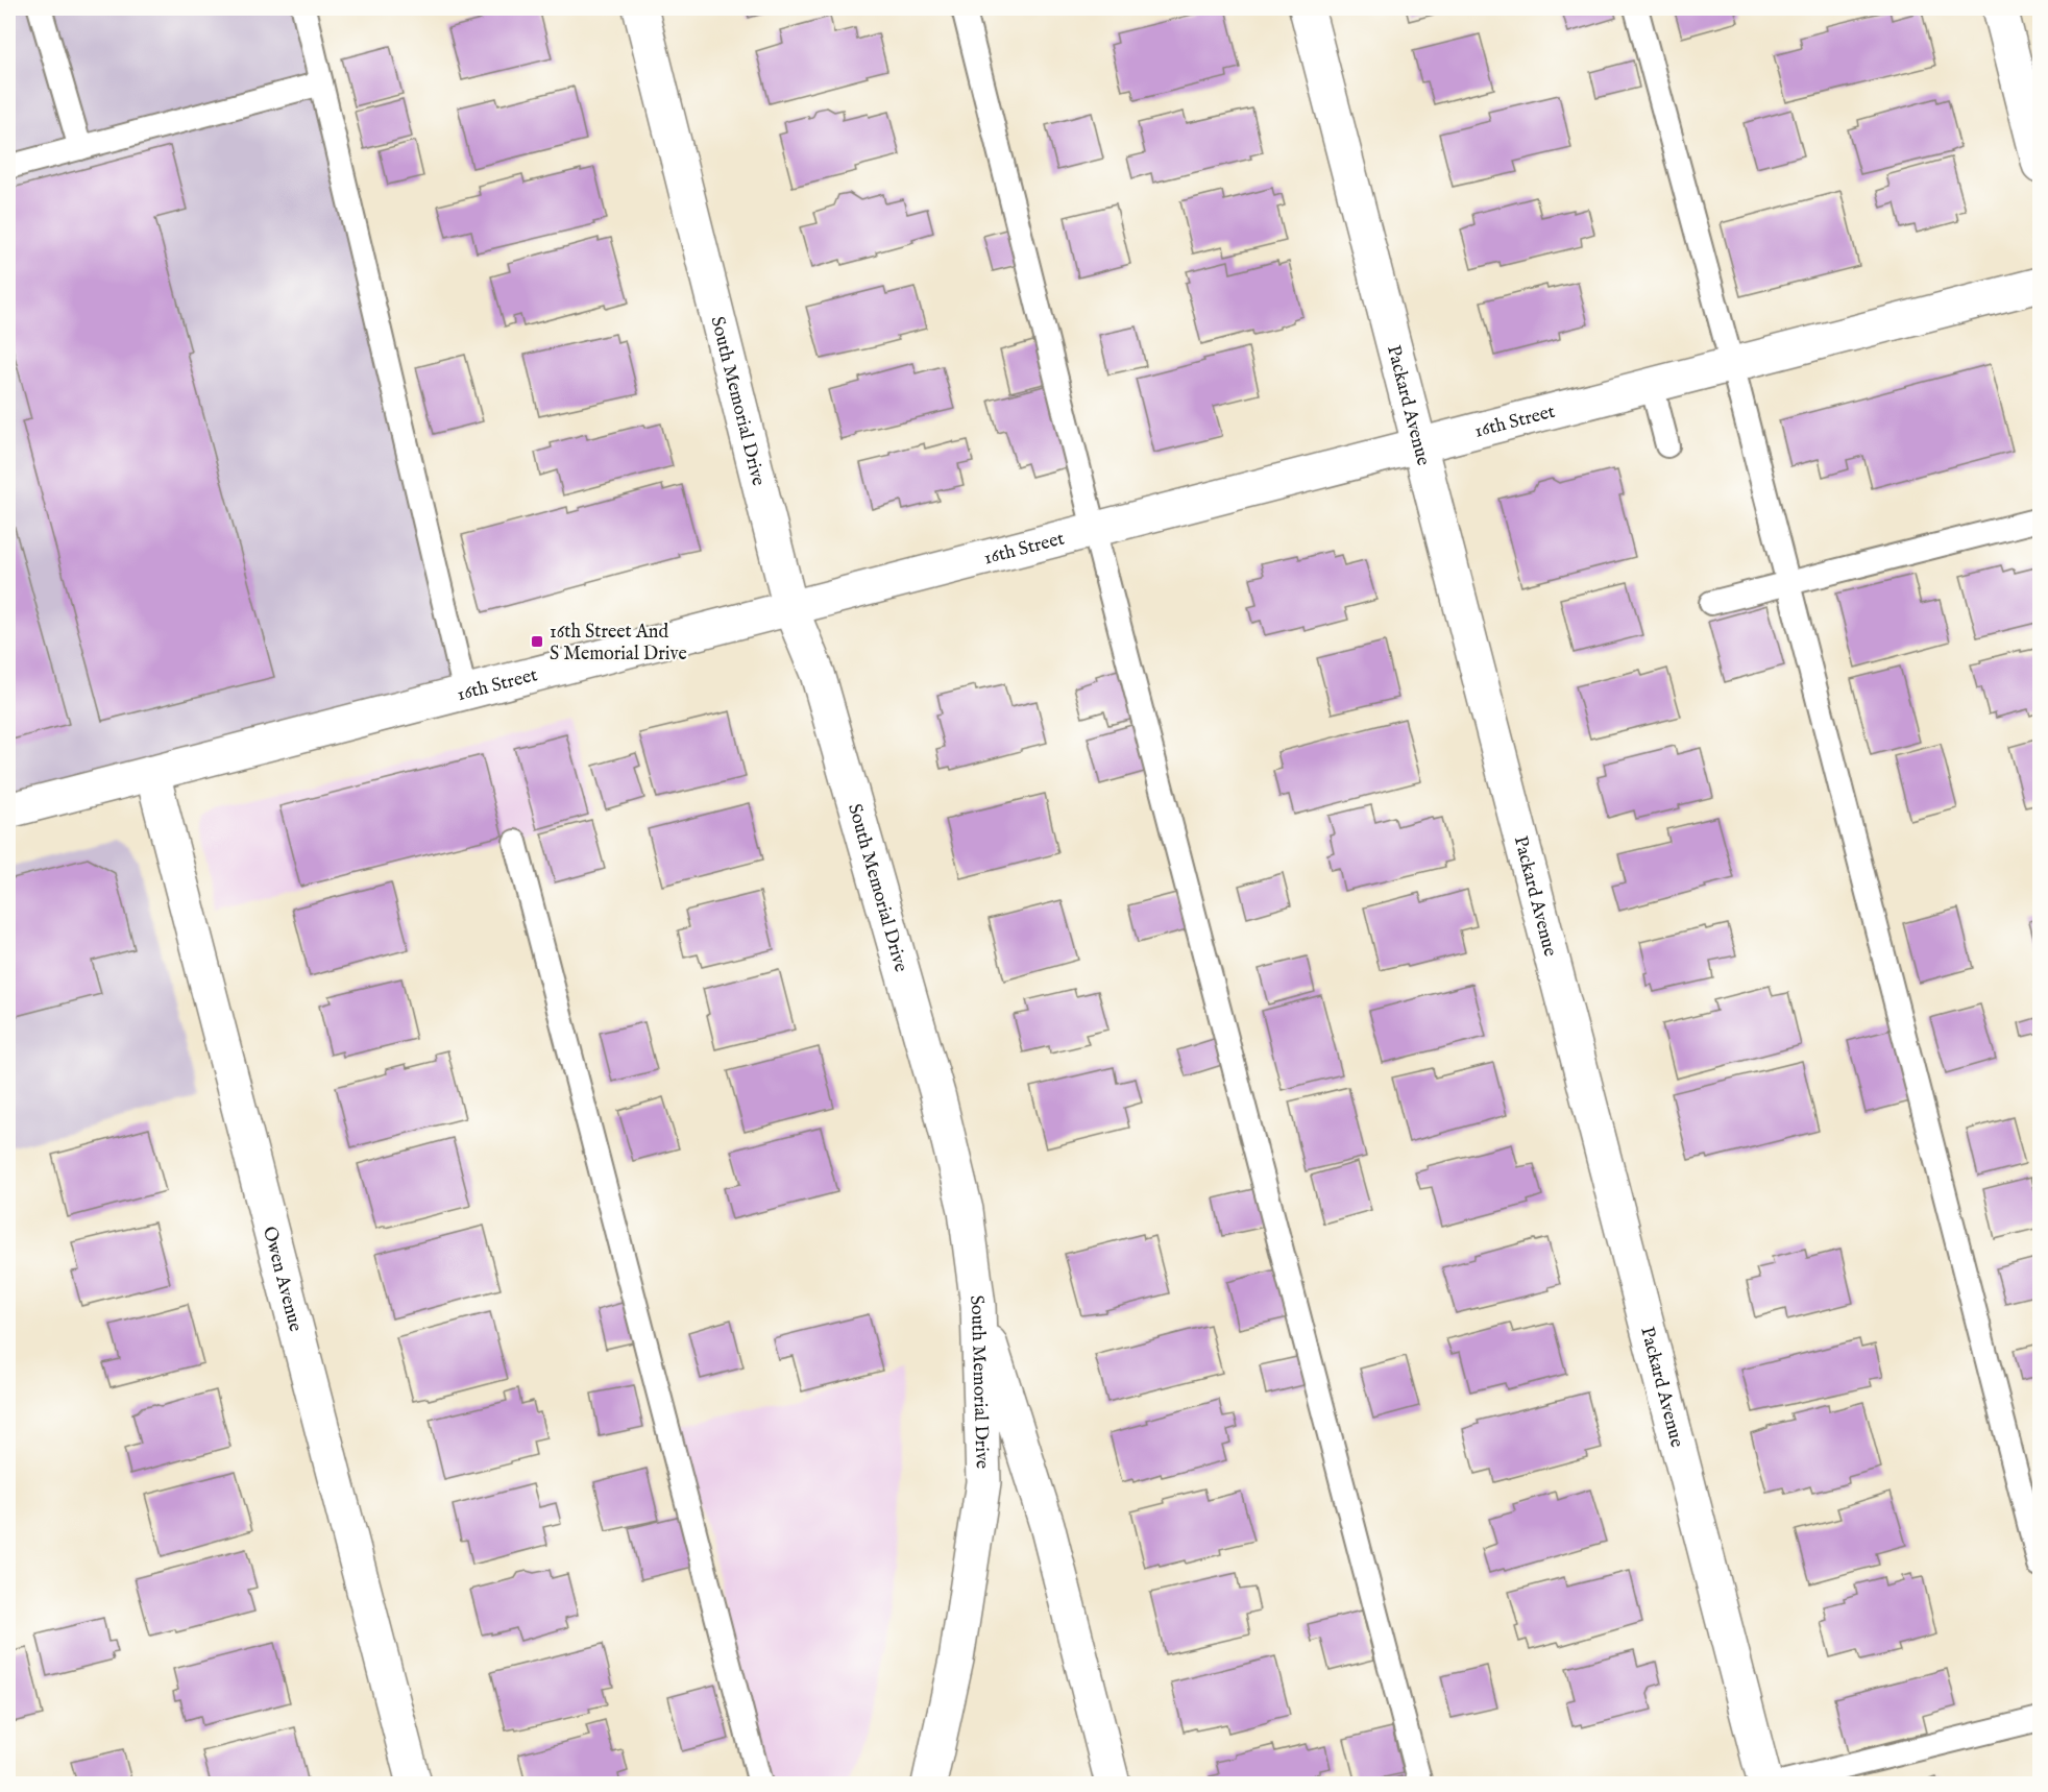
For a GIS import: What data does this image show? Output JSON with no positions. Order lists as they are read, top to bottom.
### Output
{
  "streets": {
    "street": [
      "South Memorial Drive",
      "Packard Avenue",
      "16th Street",
      "Owen Avenue"
    ]
  },
  "crossings": [
    ["South Memorial Drive", "16th Street"],
    ["Packard Avenue", "16th Street"],
    ["16th Street", "Owen Avenue"]
  ],
  "places": {
    "transit": ["16th Street And S Memorial Drive"]
  }
}
